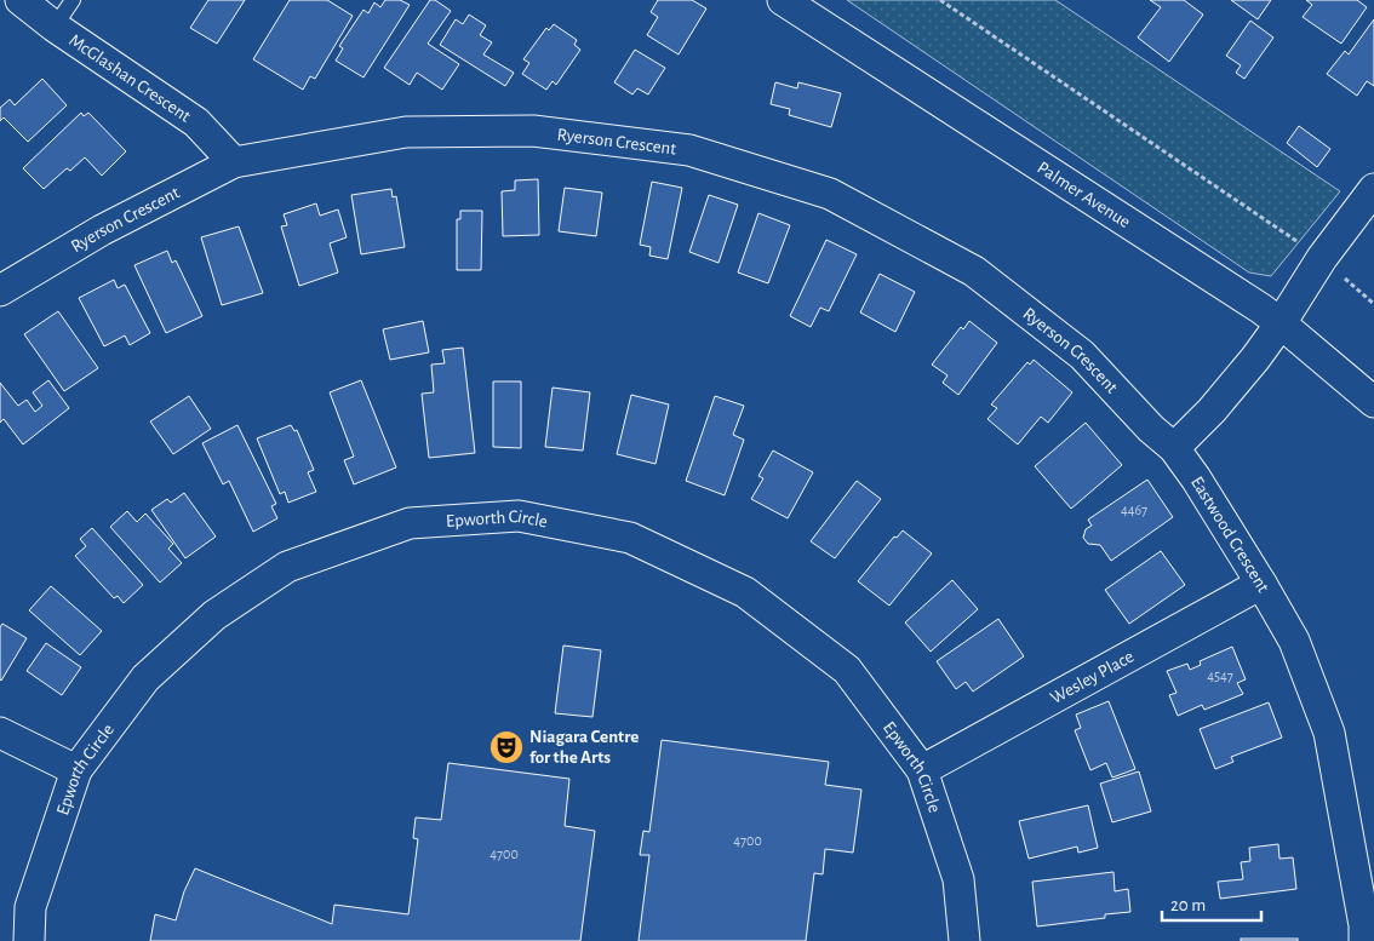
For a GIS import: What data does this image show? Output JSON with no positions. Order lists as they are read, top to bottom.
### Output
{
  "streets": {
    "street": [
      "McGlashan Crescent",
      "Ryerson Crescent",
      "Palmer Avenue",
      "Epworth Circle",
      "Eastwood Crescent",
      "Wesley Place"
    ]
  },
  "crossings": [
    ["McGlashan Crescent", "Ryerson Crescent"],
    ["Ryerson Crescent", "Eastwood Crescent"],
    ["Epworth Circle", "Wesley Place"],
    ["Eastwood Crescent", "Wesley Place"]
  ],
  "places": {
    "theatre": ["Niagara Centre for the Arts"]
  },
  "house_numbers": [
    "4467",
    "4547",
    "4700",
    "4700"
  ],
  "scale_bar": "20 m"
}
